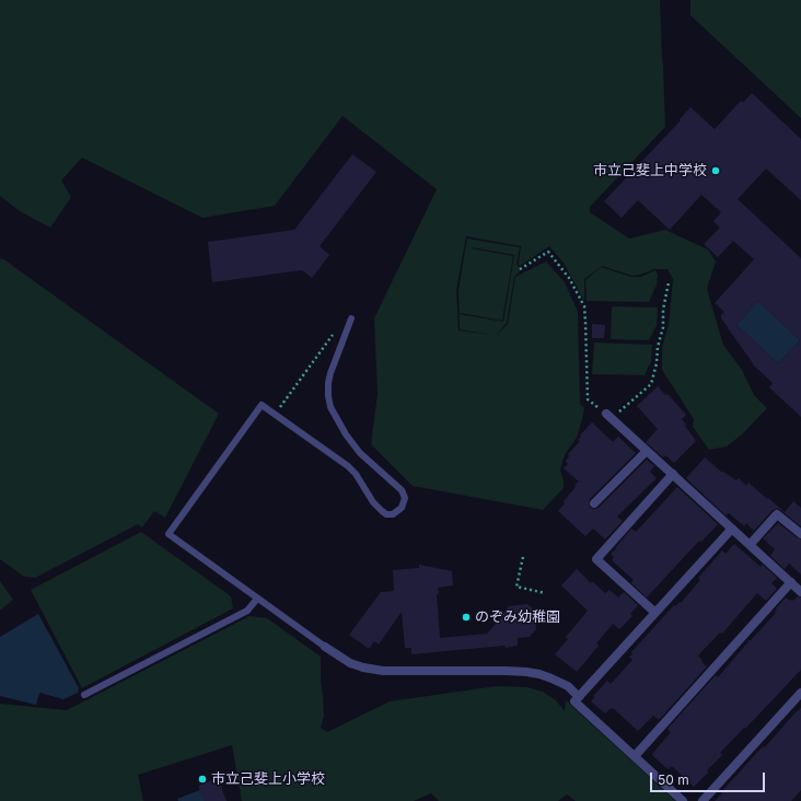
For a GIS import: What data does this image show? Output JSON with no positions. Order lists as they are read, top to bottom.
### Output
{
  "places": ["市立己斐上中学校", "のぞみ幼稚園", "市立己斐上小学校"],
  "scale_bar": "50 m"
}
